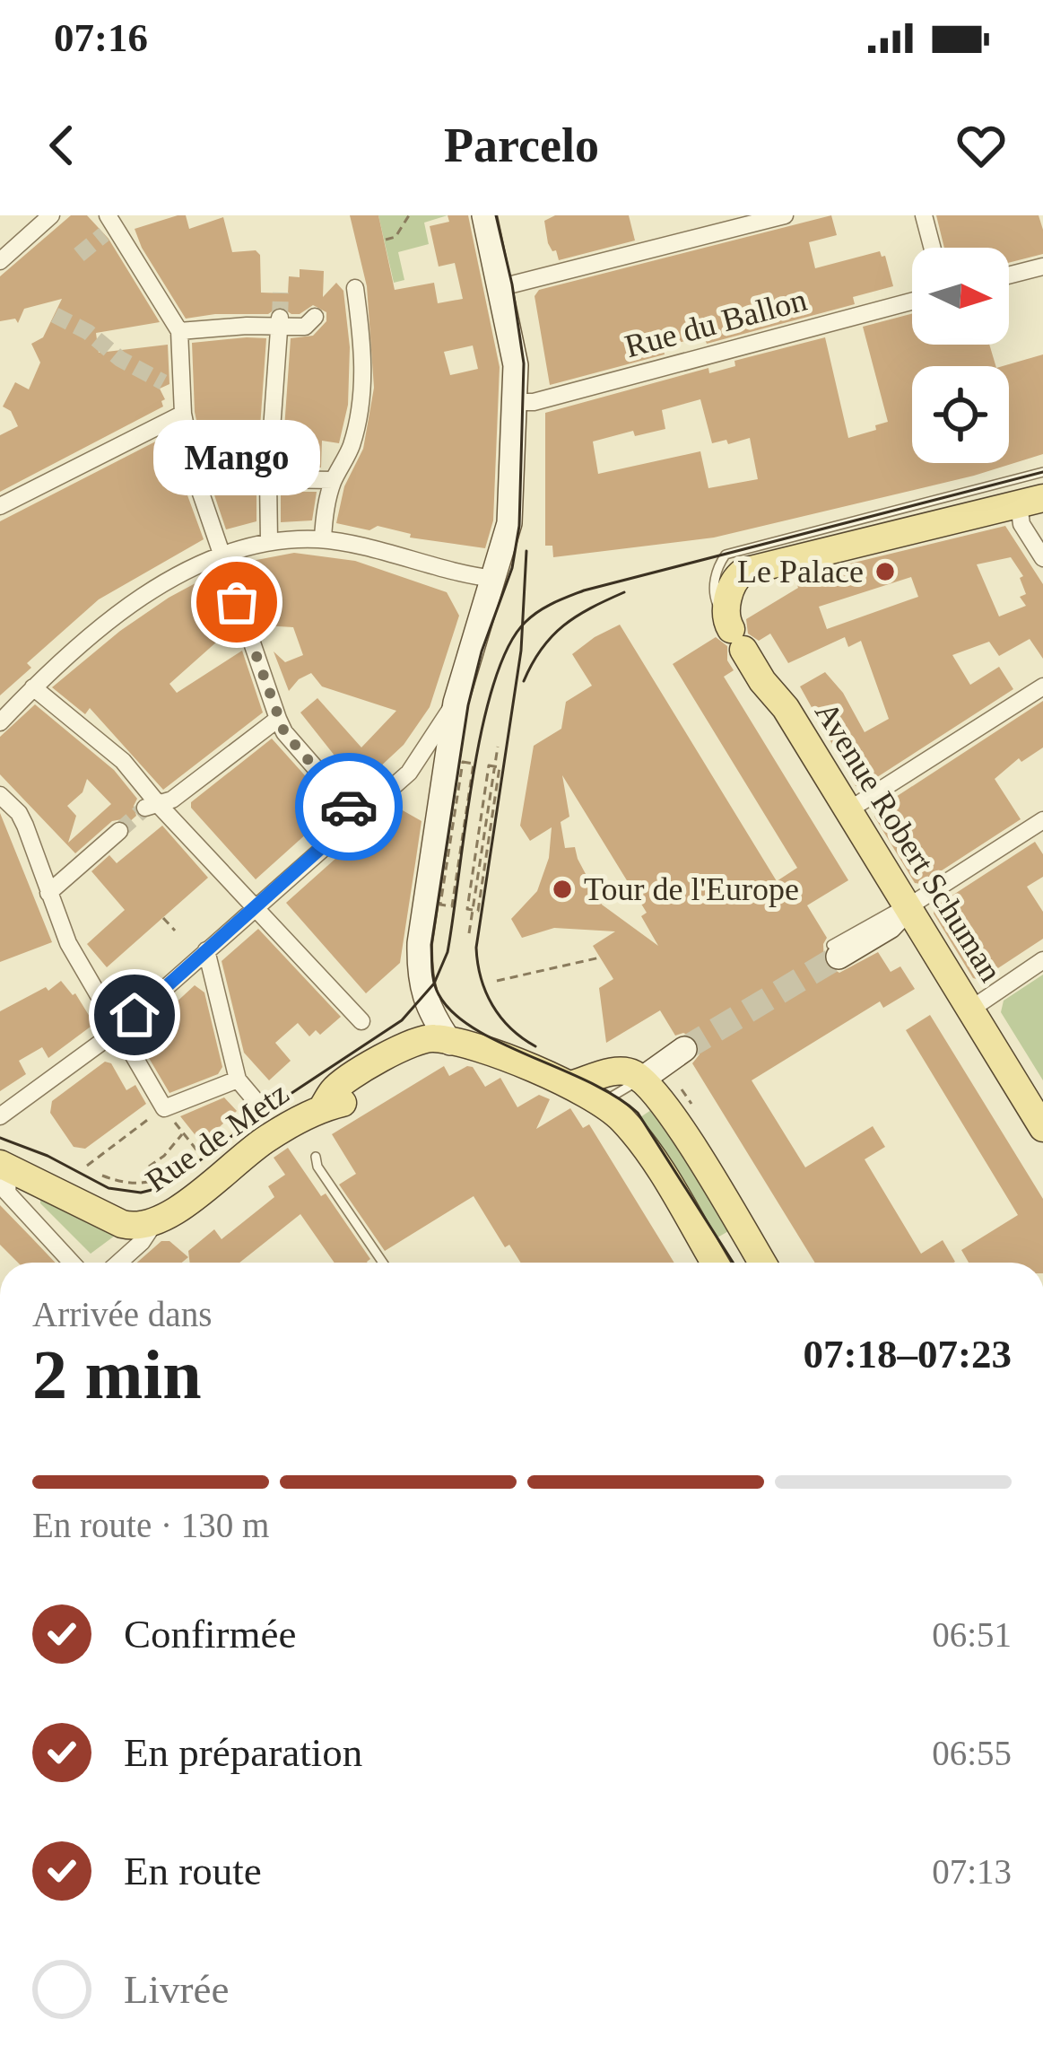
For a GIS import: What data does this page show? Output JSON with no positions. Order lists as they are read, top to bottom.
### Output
{
  "streets": {
    "main road": ["Avenue Robert Schuman", "Rue de Metz"],
    "street": ["Rue du Ballon"]
  },
  "places": ["Le Palace", "Mango", "Tour de l'Europe"],
  "north": "right",
  "page": {
    "status": "07:16",
    "header": "Parcelo",
    "bubble": "Mango",
    "heading": ["2 min", "Arrivée dans", "07:18–07:23"],
    "bar": "En route · 130 m",
    "list": [
      ["Confirmée", "06:51"],
      ["En préparation", "06:55"],
      ["En route", "07:13"],
      "Livrée"
    ]
  }
}
